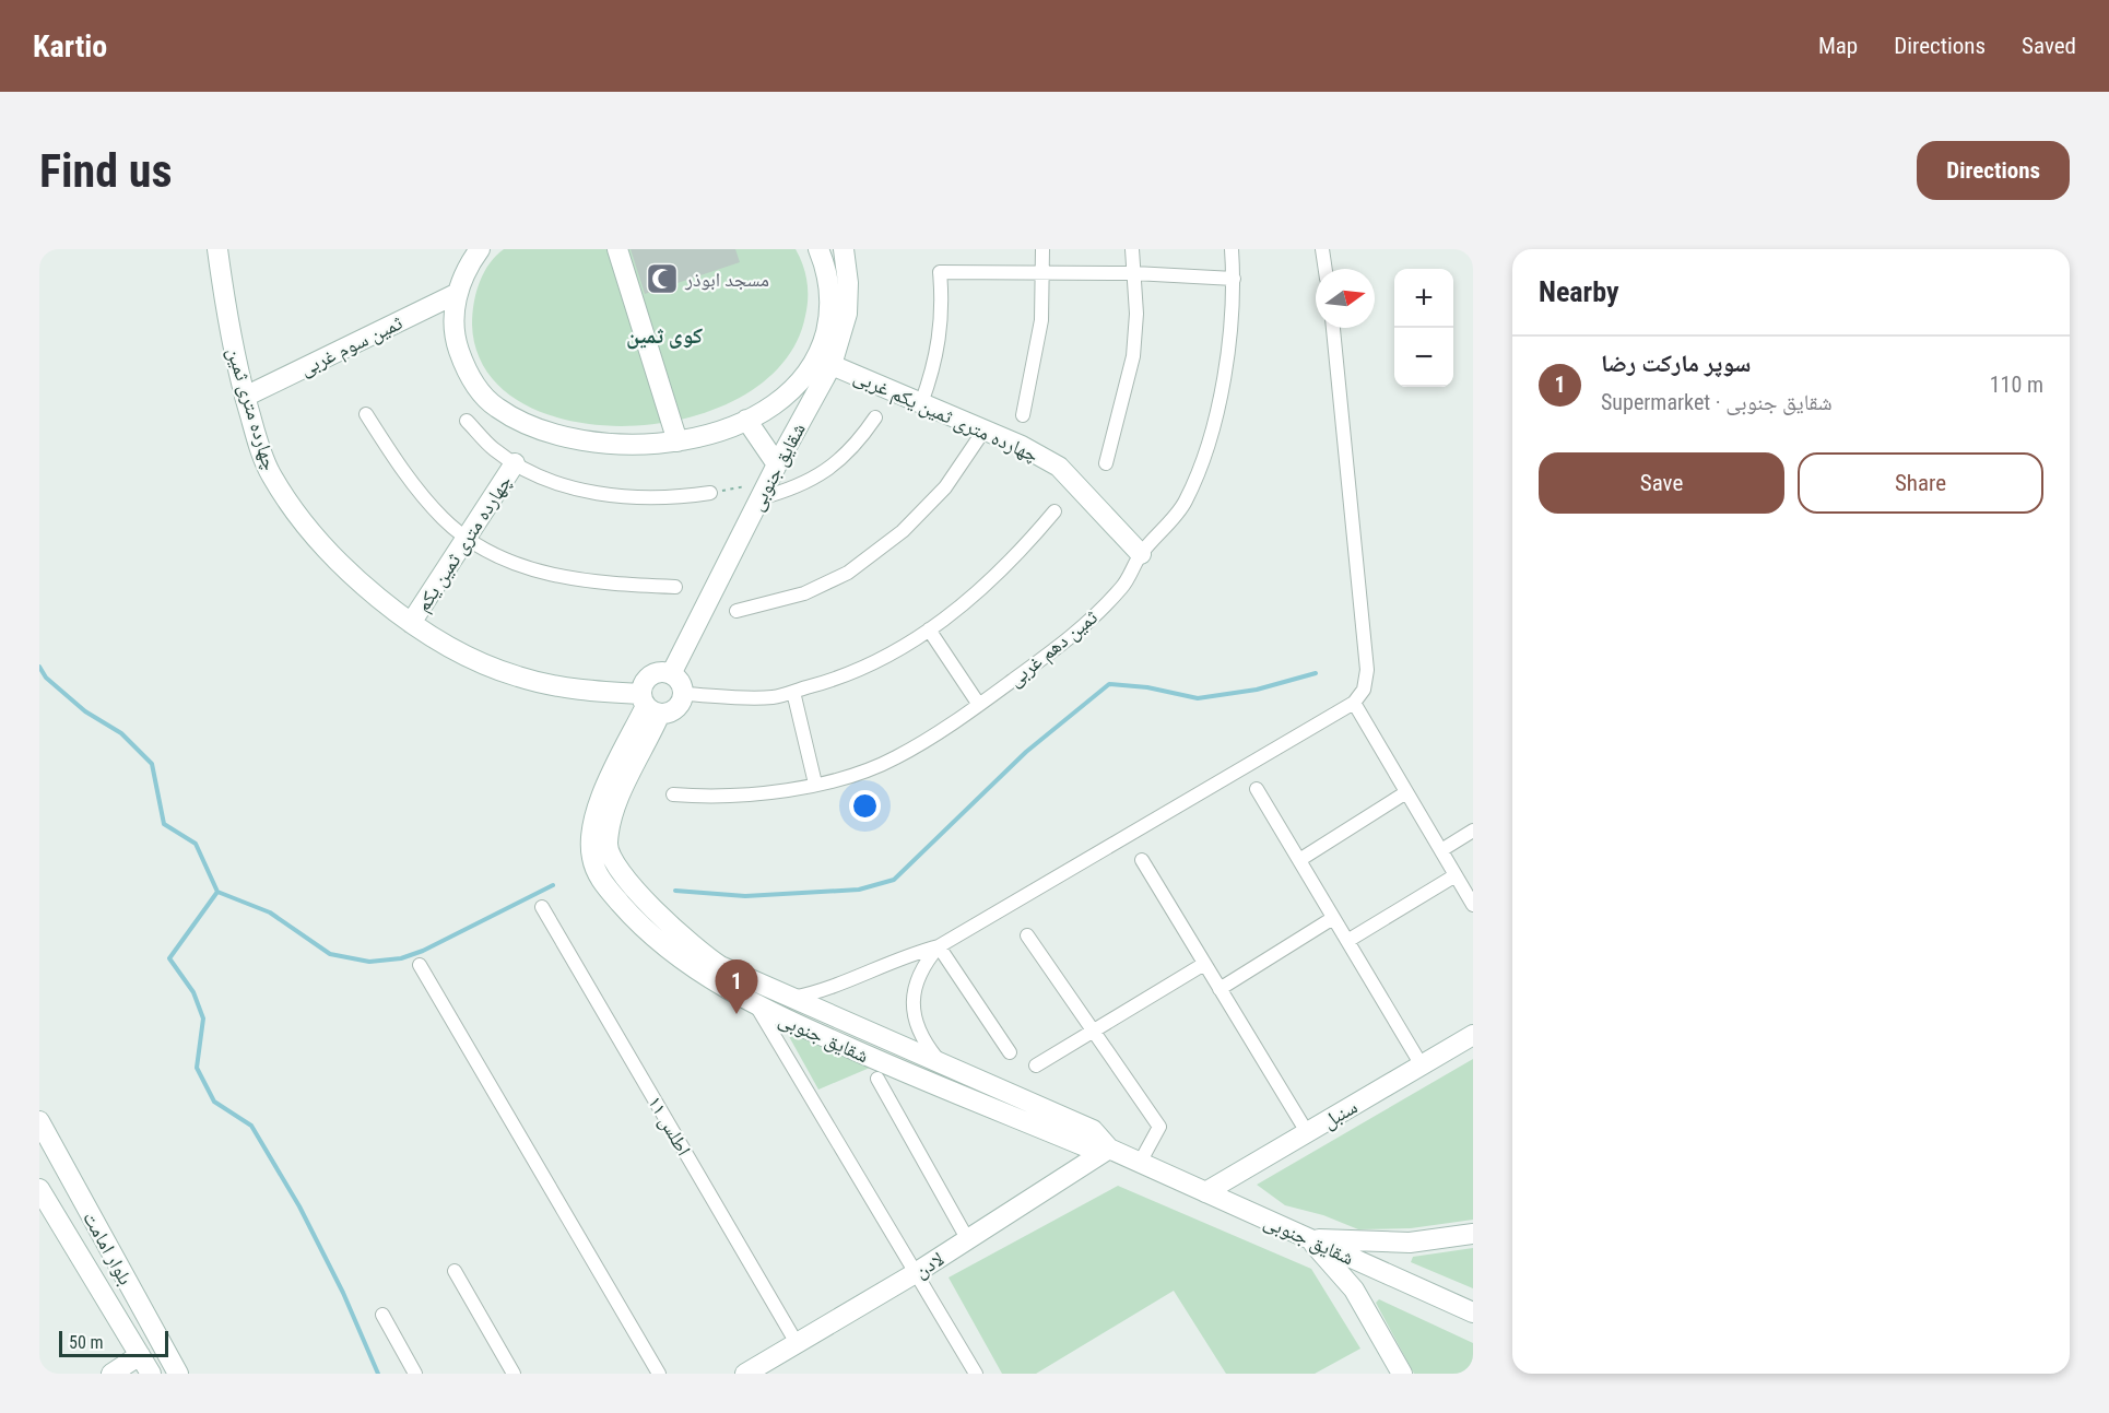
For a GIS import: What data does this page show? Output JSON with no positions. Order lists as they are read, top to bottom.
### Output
{
  "streets": {
    "street": [
      "ثمین سوم غربی",
      "چهارده متری ثمین",
      "چهارده متری ثمین یکم غربی",
      "شقایق جنوبی",
      "چهارده متری ثمین یکم",
      "ثمین دهم غربی",
      "سنبل",
      "اطلس ۱۱",
      "بلوار امامت",
      "لادن"
    ]
  },
  "crossings": [
    ["ثمین سوم غربی", "چهارده متری ثمین"],
    ["چهارده متری ثمین", "شقایق جنوبی"],
    ["چهارده متری ثمین", "چهارده متری ثمین یکم"],
    ["چهارده متری ثمین یکم غربی", "شقایق جنوبی"],
    ["چهارده متری ثمین یکم غربی", "ثمین دهم غربی"],
    ["شقایق جنوبی", "سنبل"],
    ["شقایق جنوبی", "لادن"],
    ["اطلس ۱۱", "لادن"]
  ],
  "districts": ["کوی ثمین"],
  "places": {
    "mosque": ["مسجد ابوذر"]
  },
  "scale_bar": "50 m",
  "north": "right",
  "page": {
    "header": "Kartio",
    "nav": ["Map", "Directions", "Saved"],
    "buttons": [
      "Directions",
      ["Save", "Share"]
    ],
    "title": "Find us",
    "heading": "Nearby",
    "map_buttons": ["+", "−"],
    "list": [
      {
        "mark": "1",
        "name": "سوپر مارکت رضا",
        "note": "Supermarket · شقایق جنوبی",
        "value": "110 m"
      }
    ],
    "pins": "1",
    "scale": "50 m"
  }
}
